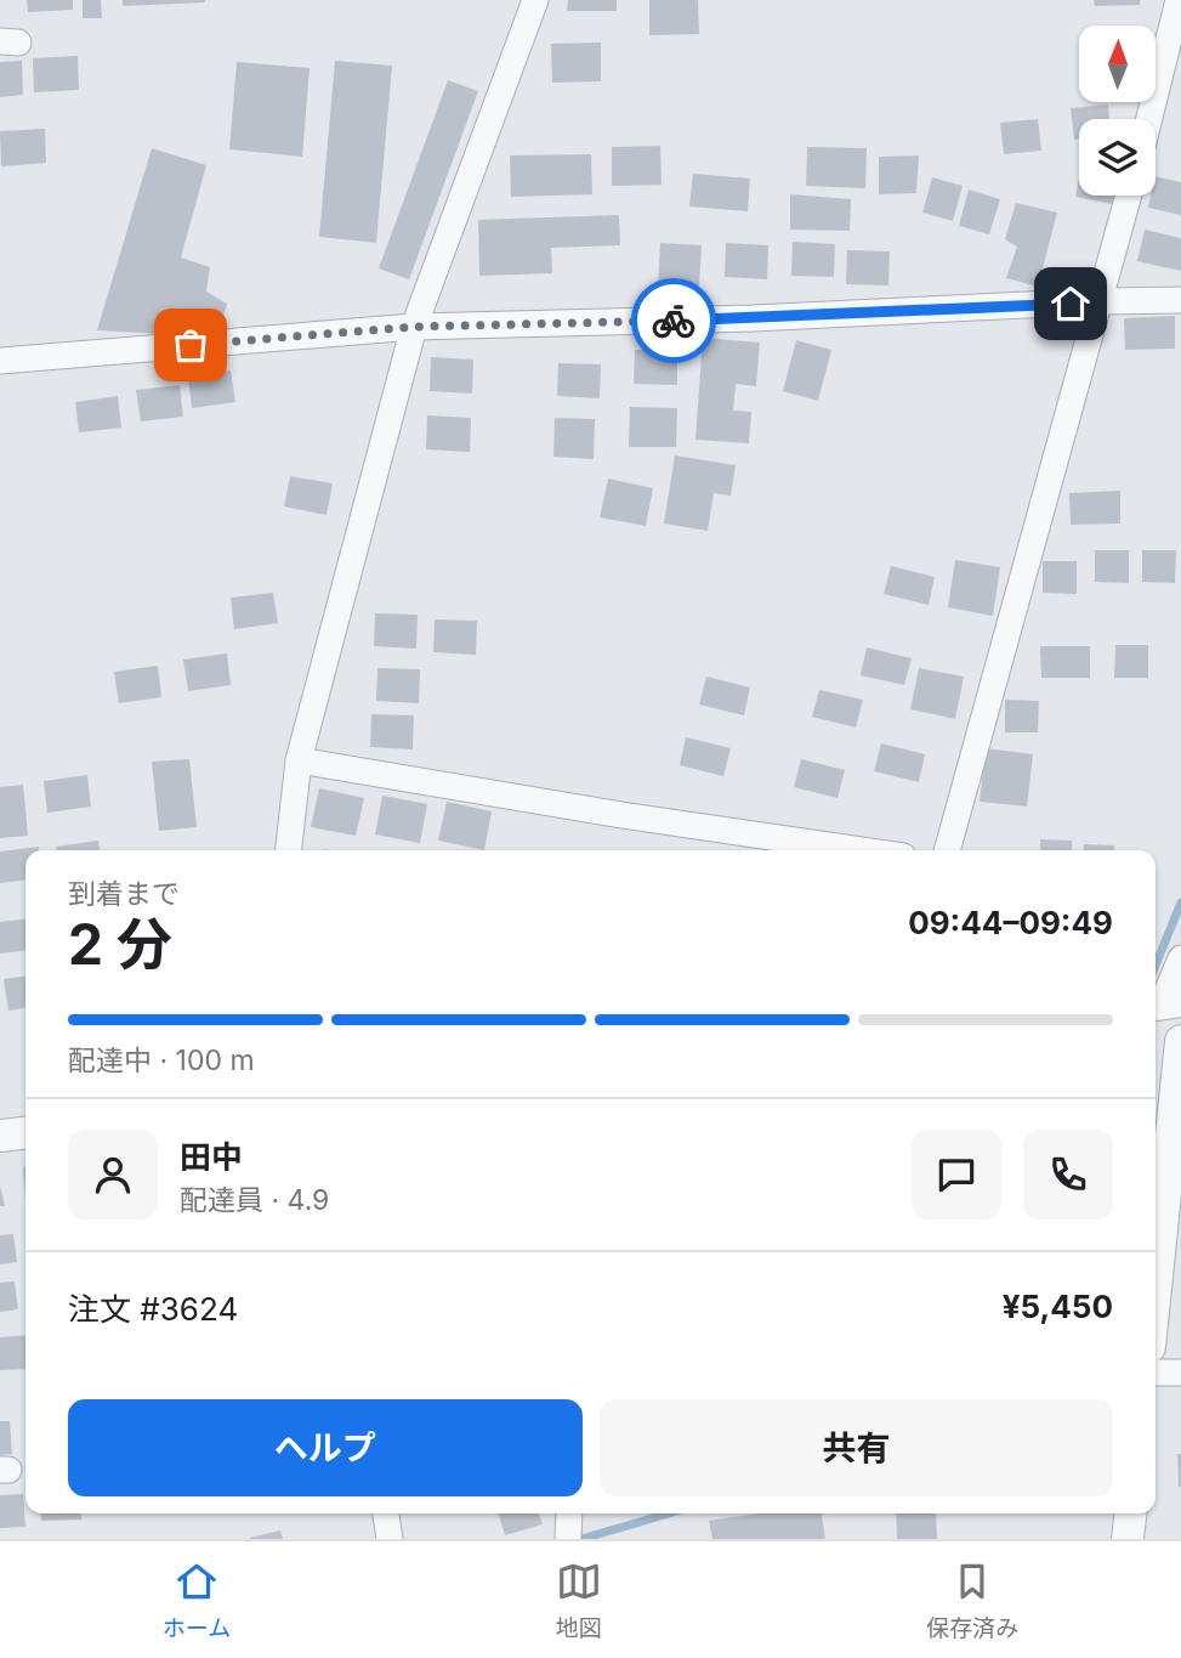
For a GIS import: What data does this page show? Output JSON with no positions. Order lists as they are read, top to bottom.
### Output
{
  "north": "top",
  "page": {
    "heading": ["2 分", "到着まで", "09:44–09:49"],
    "panel": [
      "田中",
      "配達員 · 4.9",
      "注文 #3624",
      "¥5,450"
    ],
    "bar": "配達中 · 100 m",
    "buttons": ["ヘルプ", "共有"],
    "tabs": ["ホーム", "地図", "保存済み"]
  }
}
